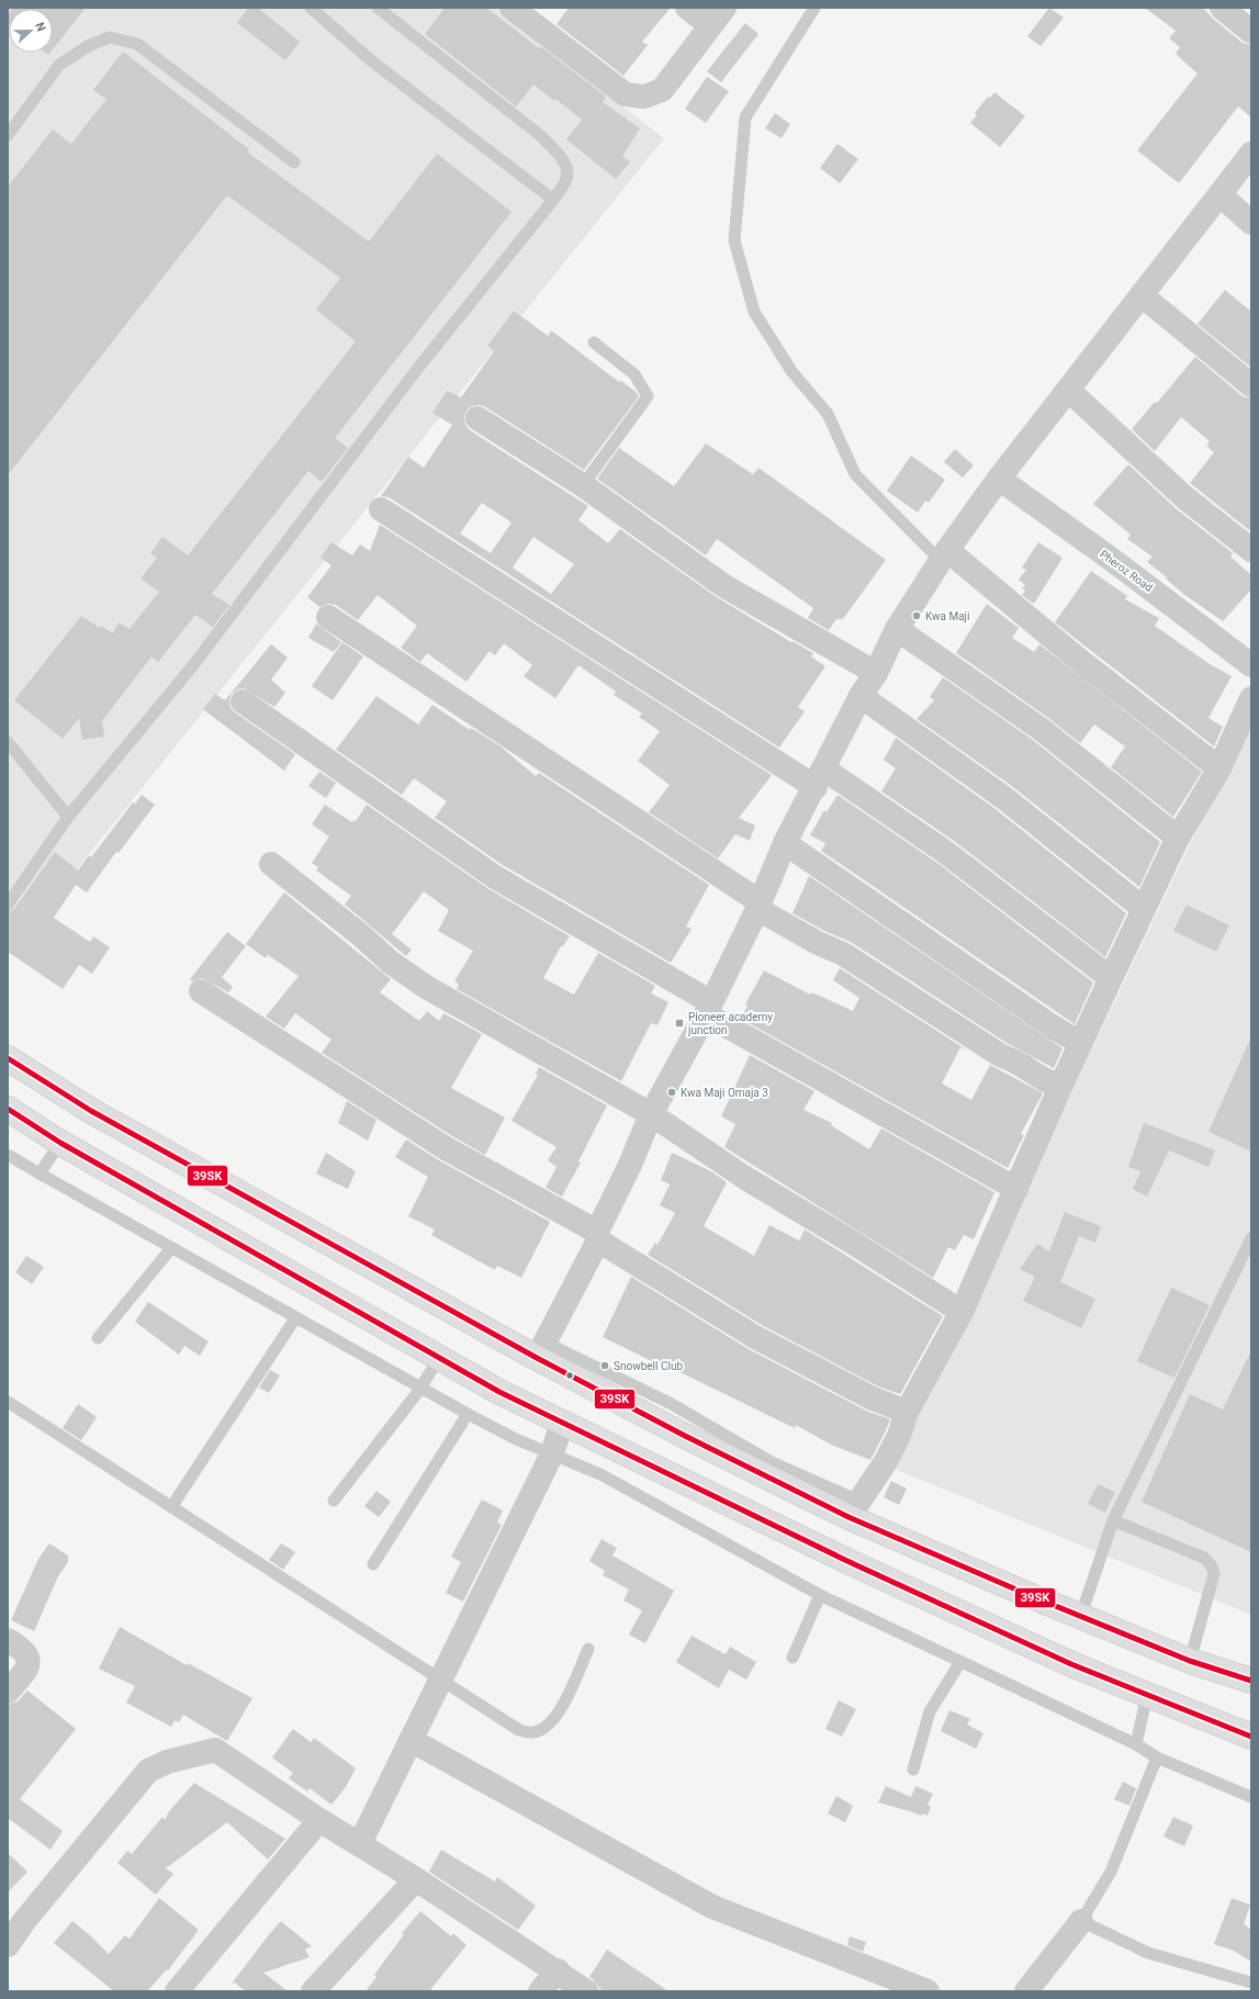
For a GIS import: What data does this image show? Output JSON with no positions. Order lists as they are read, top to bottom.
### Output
{
  "streets": {
    "street": ["Pheroz Road"]
  },
  "places": {
    "other": ["Kwa Maji", "Kwa Maji Omaja 3", "Snowbell Club"],
    "transit": ["Pioneer academy junction"]
  },
  "lines": ["transit line 39SK"],
  "north": "right"
}
